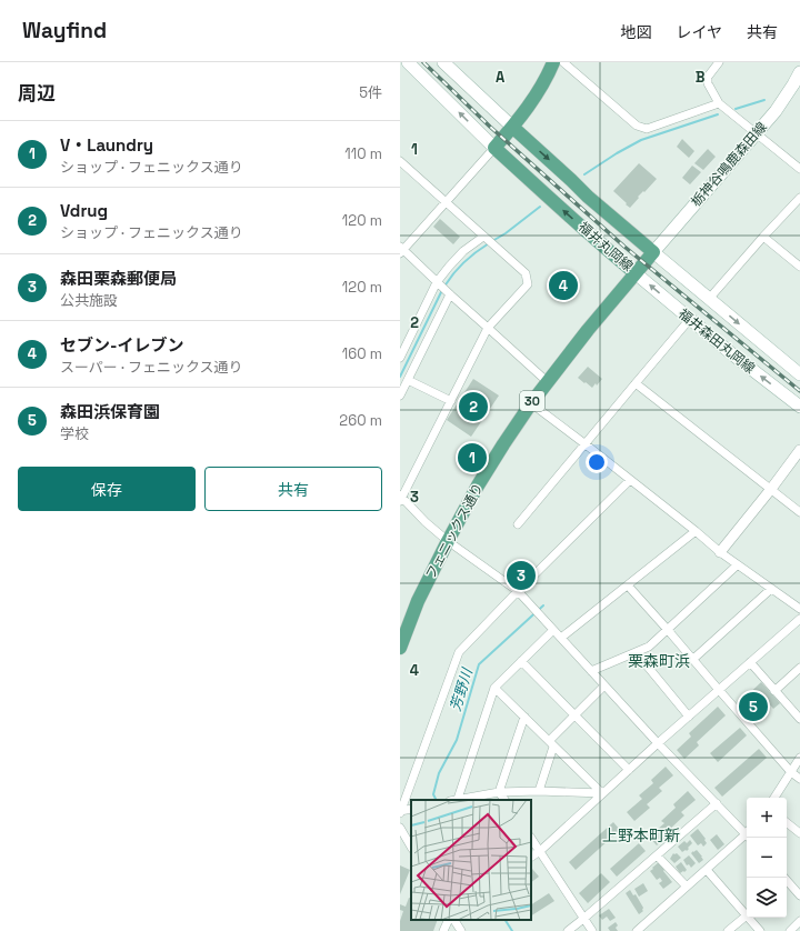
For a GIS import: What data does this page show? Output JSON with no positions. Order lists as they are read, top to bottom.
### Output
{
  "streets": {
    "main road": [
      "栃神谷鳴鹿森田線",
      "福井丸岡線",
      "福井森田丸岡線",
      "30",
      "フェニックス通り"
    ]
  },
  "crossings": [
    ["栃神谷鳴鹿森田線", "福井丸岡線"],
    ["栃神谷鳴鹿森田線", "福井森田丸岡線"],
    ["福井丸岡線", "福井森田丸岡線"],
    ["福井丸岡線", "フェニックス通り"],
    ["福井森田丸岡線", "フェニックス通り"]
  ],
  "districts": ["栗森町浜", "上野本町新"],
  "water": ["芳野川"],
  "page": {
    "header": "Wayfind",
    "nav": ["地図", "レイヤ", "共有"],
    "heading": ["周辺", "5件"],
    "list": [
      {
        "mark": "1",
        "name": "V・Laundry",
        "note": "ショップ · フェニックス通り",
        "value": "110 m"
      },
      {
        "mark": "2",
        "name": "Vdrug",
        "note": "ショップ · フェニックス通り",
        "value": "120 m"
      },
      {
        "mark": "3",
        "name": "森田栗森郵便局",
        "note": "公共施設",
        "value": "120 m"
      },
      {
        "mark": "4",
        "name": "セブン-イレブン",
        "note": "スーパー · フェニックス通り",
        "value": "160 m"
      },
      {
        "mark": "5",
        "name": "森田浜保育園",
        "note": "学校",
        "value": "260 m"
      }
    ],
    "pins": [
      "4",
      "2",
      "1",
      "3",
      "5"
    ],
    "buttons": ["保存", "共有"],
    "map_buttons": ["+", "−"]
  },
  "grid": {
    "columns": ["A", "B"],
    "rows": [
      "1",
      "2",
      "3",
      "4"
    ]
  }
}
